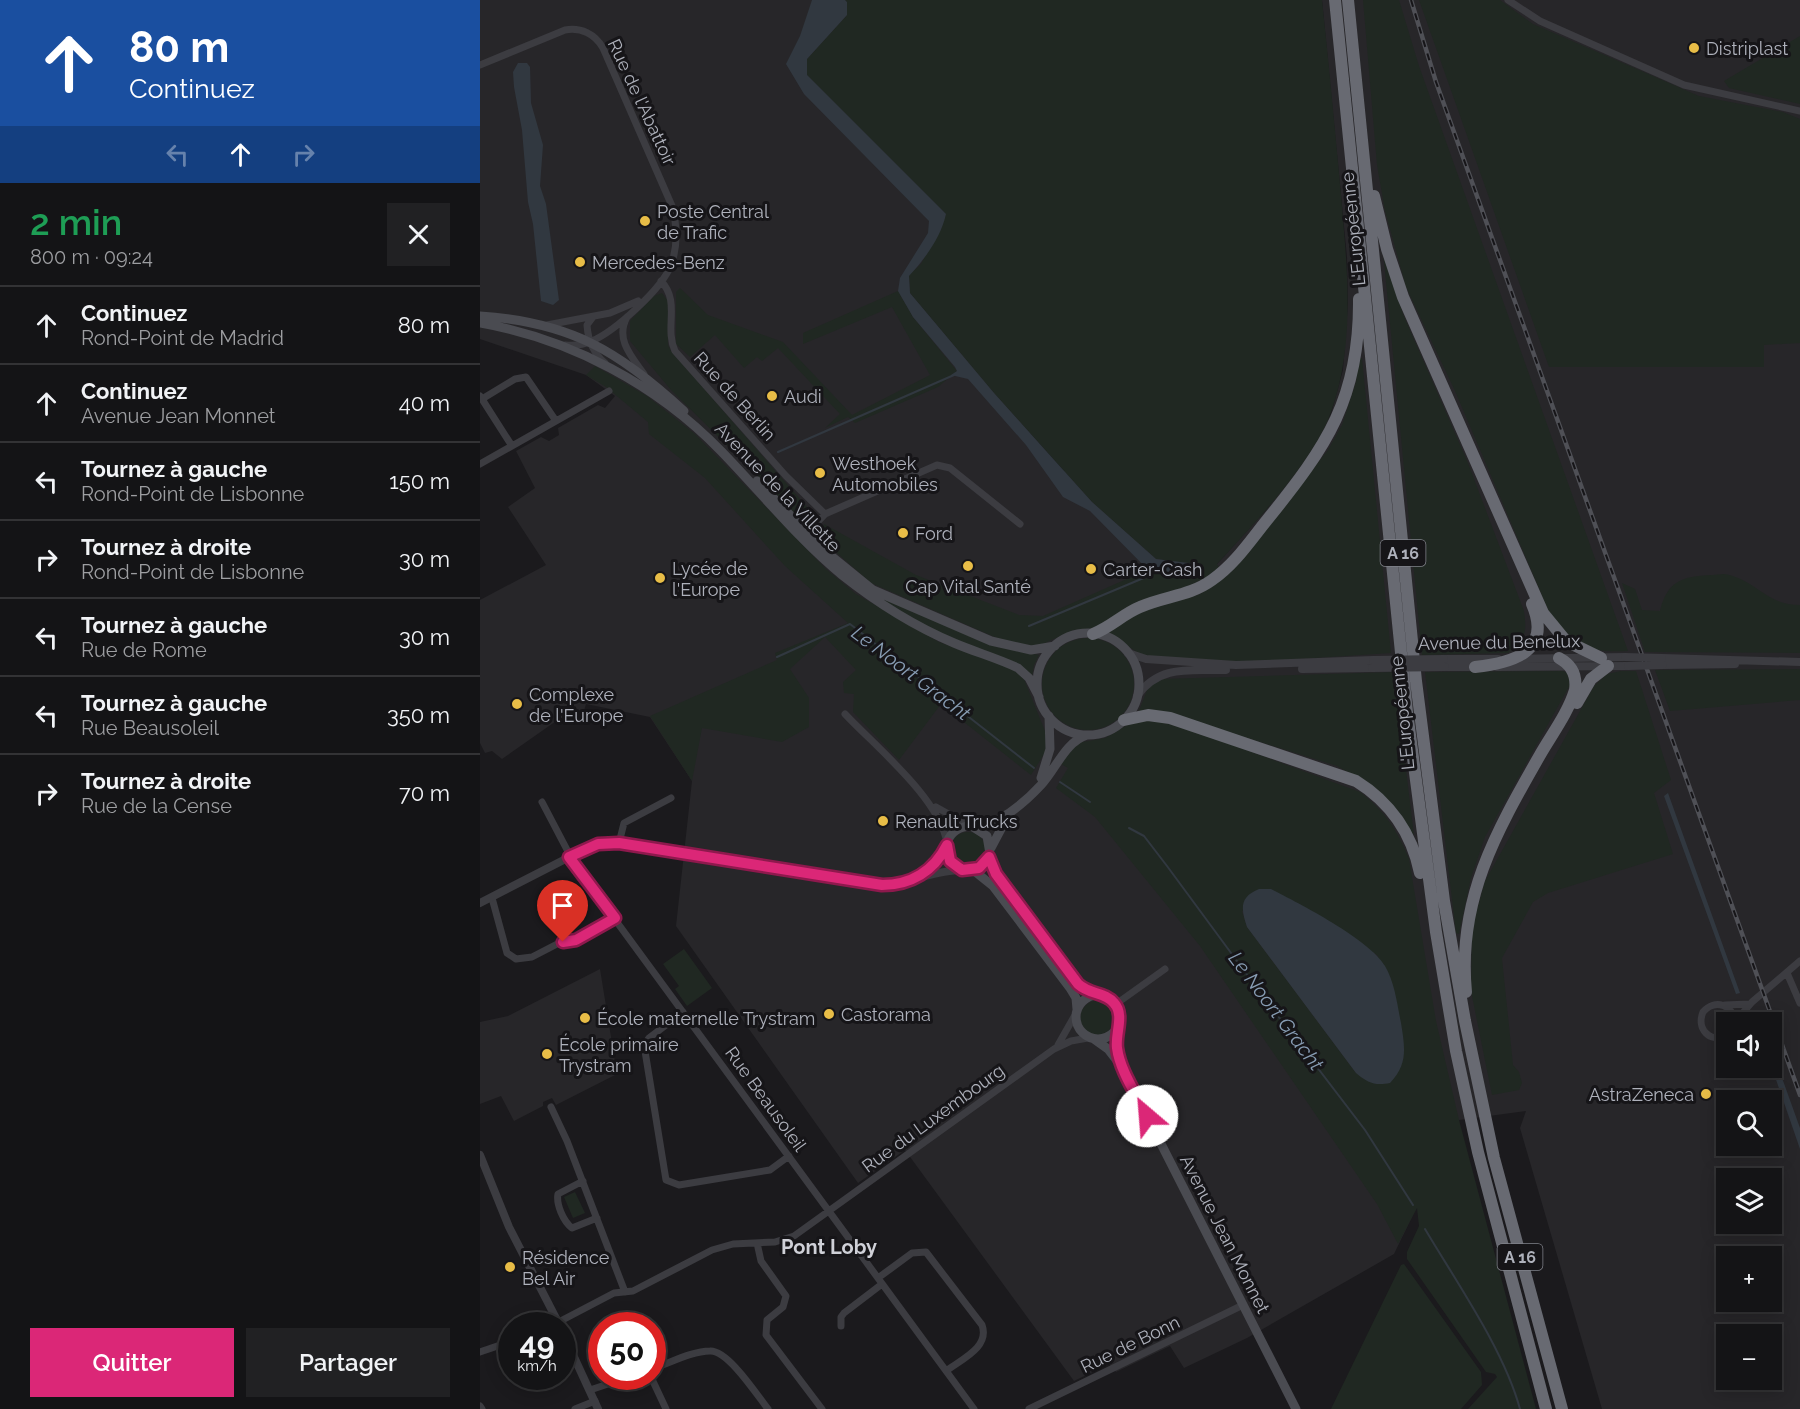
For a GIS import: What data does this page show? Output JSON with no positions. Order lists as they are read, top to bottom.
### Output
{
  "streets": {
    "highway": ["L'Européenne", "A 16"],
    "main road": ["Avenue de la Villette", "Avenue Jean Monnet"],
    "street": [
      "Rue de l'Abattoir",
      "Rue de Berlin",
      "Avenue du Benelux",
      "Rue Beausoleil",
      "Rue du Luxembourg",
      "Rue de Bonn"
    ]
  },
  "crossings": [
    ["Rue de l'Abattoir", "Rue de Berlin"],
    ["Rue de l'Abattoir", "Avenue de la Villette"],
    ["Avenue de la Villette", "Avenue du Benelux"],
    ["Rue Beausoleil", "Rue du Luxembourg"],
    ["Rue du Luxembourg", "Avenue Jean Monnet"],
    ["Avenue Jean Monnet", "Rue de Bonn"]
  ],
  "districts": ["Pont Loby"],
  "water": ["Le Noort Gracht"],
  "places": [
    "Distriplast",
    "Poste Central de Trafic",
    "Mercedes-Benz",
    "Audi",
    "Westhoek Automobiles",
    "Ford",
    "Cap Vital Santé",
    "Carter-Cash",
    "Lycée de l'Europe",
    "Complexe de l'Europe",
    "Renault Trucks",
    "Castorama",
    "École maternelle Trystram",
    "École primaire Trystram",
    "AstraZeneca",
    "Résidence Bel Air"
  ],
  "page": {
    "turn": ["80 m", "Continuez"],
    "heading": ["2 min", "800 m · 09:24"],
    "list": [
      {
        "name": "Continuez",
        "note": "Rond-Point de Madrid",
        "value": "80 m"
      },
      {
        "name": "Continuez",
        "note": "Avenue Jean Monnet",
        "value": "40 m"
      },
      {
        "name": "Tournez à gauche",
        "note": "Rond-Point de Lisbonne",
        "value": "150 m"
      },
      {
        "name": "Tournez à droite",
        "note": "Rond-Point de Lisbonne",
        "value": "30 m"
      },
      {
        "name": "Tournez à gauche",
        "note": "Rue de Rome",
        "value": "30 m"
      },
      {
        "name": "Tournez à gauche",
        "note": "Rue Beausoleil",
        "value": "350 m"
      },
      {
        "name": "Tournez à droite",
        "note": "Rue de la Cense",
        "value": "70 m"
      }
    ],
    "map_buttons": ["+", "−"],
    "speed": "49 km/h",
    "limit": "50",
    "buttons": ["Quitter", "Partager"]
  }
}
